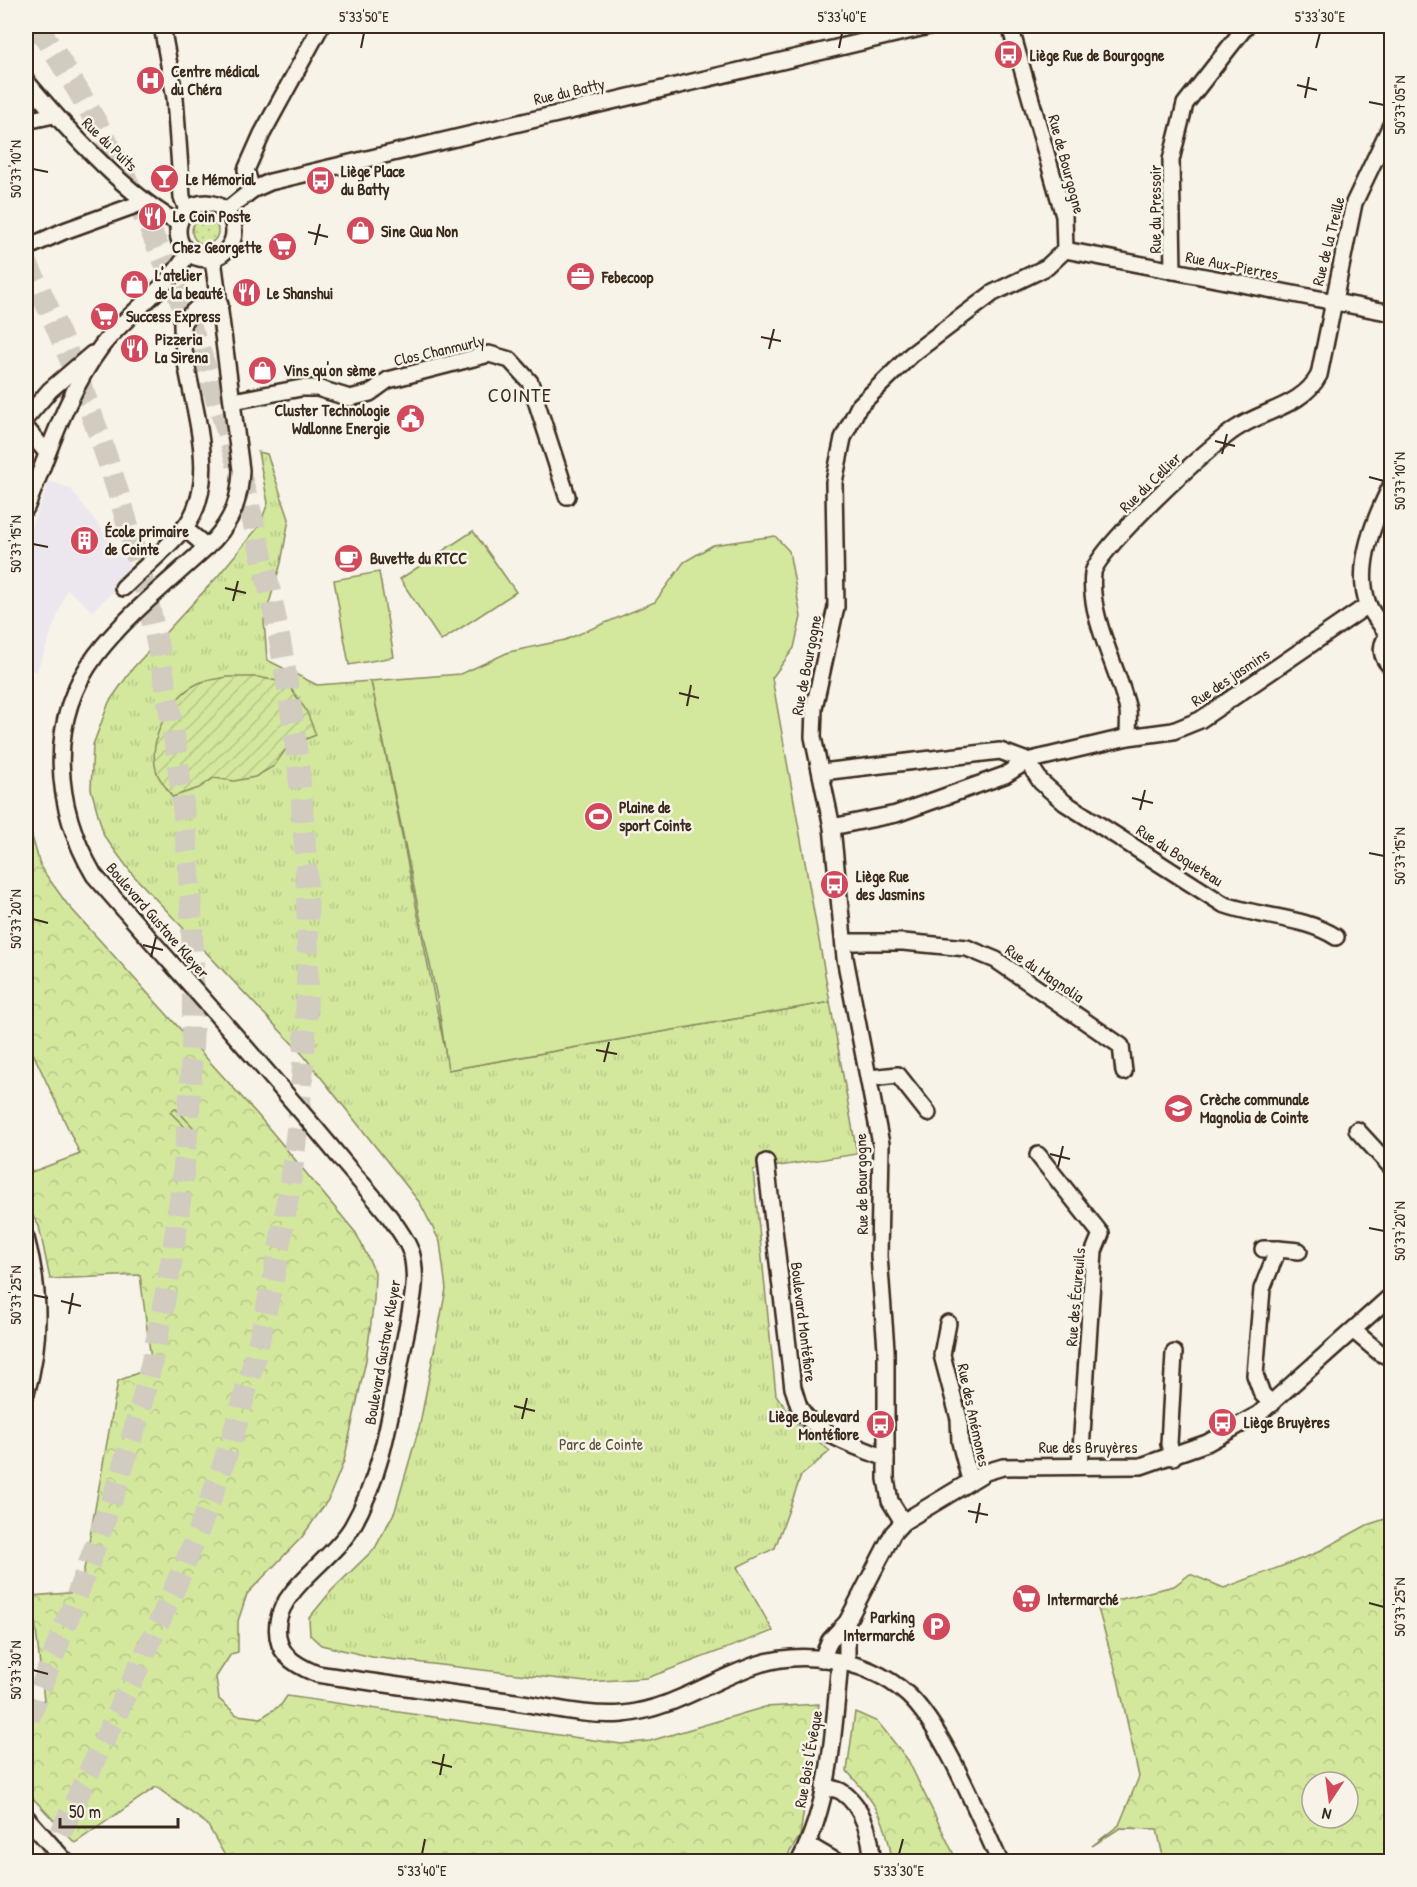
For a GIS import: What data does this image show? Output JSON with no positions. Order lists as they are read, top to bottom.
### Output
{
  "streets": {
    "street": [
      "Rue du Batty",
      "Rue du Puits",
      "Rue de Bourgogne",
      "Rue du Pressoir",
      "Rue de la Treille",
      "Rue Aux-Pierres",
      "Clos Chanmurly",
      "Rue du Cellier",
      "Rue des jasmins",
      "Rue du Boqueteau",
      "Boulevard Gustave Kleyer",
      "Rue du Magnolia",
      "Rue des Écureuils",
      "Boulevard Montéfiore",
      "Rue des Anémones",
      "Rue des Bruyères",
      "Rue Bois l'Évêque"
    ]
  },
  "crossings": [
    ["Rue du Batty", "Rue du Puits"],
    ["Rue du Batty", "Boulevard Gustave Kleyer"],
    ["Rue du Puits", "Boulevard Gustave Kleyer"],
    ["Rue de Bourgogne", "Rue Aux-Pierres"],
    ["Rue de Bourgogne", "Rue des jasmins"],
    ["Rue de Bourgogne", "Rue du Magnolia"],
    ["Rue de Bourgogne", "Boulevard Montéfiore"],
    ["Rue du Pressoir", "Rue Aux-Pierres"],
    ["Rue de la Treille", "Rue Aux-Pierres"],
    ["Rue de la Treille", "Rue du Cellier"],
    ["Rue Aux-Pierres", "Rue du Cellier"],
    ["Clos Chanmurly", "Boulevard Gustave Kleyer"],
    ["Rue du Cellier", "Rue des jasmins"],
    ["Rue des jasmins", "Rue du Boqueteau"],
    ["Boulevard Gustave Kleyer", "Rue Bois l'Évêque"],
    ["Rue des Écureuils", "Rue des Bruyères"],
    ["Rue des Anémones", "Rue des Bruyères"]
  ],
  "districts": ["COINTE"],
  "parks": ["Parc de Cointe"],
  "places": {
    "bus stop": [
      "Liège Rue de Bourgogne",
      "Liège Place du Batty",
      "Liège Rue des Jasmins",
      "Liège Bruyères",
      "Liège Boulevard Montéfiore"
    ],
    "hospital": ["Centre médical du Chéra"],
    "bar": ["Le Mémorial"],
    "restaurant": ["Le Coin Poste", "Le Shanshui", "Pizzeria La Sirena"],
    "shop": ["Sine Qua Non", "L'atelier de la beauté", "Vins qu'on sème"],
    "supermarket": ["Chez Georgette", "Success Express", "Intermarché"],
    "office": ["Febecoop"],
    "public building": ["Cluster Technologie Wallonne Energie"],
    "building": ["École primaire de Cointe"],
    "cafe": ["Buvette du RTCC"],
    "sports": ["Plaine de sport Cointe"],
    "school or university": ["Crèche communale Magnolia de Cointe"],
    "parking": ["Parking Intermarché"]
  },
  "scale_bar": "50 m",
  "north": "bottom",
  "coordinates": [
    "5°33'50\"E",
    "5°33'40\"E",
    "5°33'30\"E",
    "50°37'05\"N",
    "50°37'10\"N",
    "50°37'15\"N",
    "50°37'20\"N",
    "50°37'25\"N",
    "50°37'30\"N"
  ]
}
